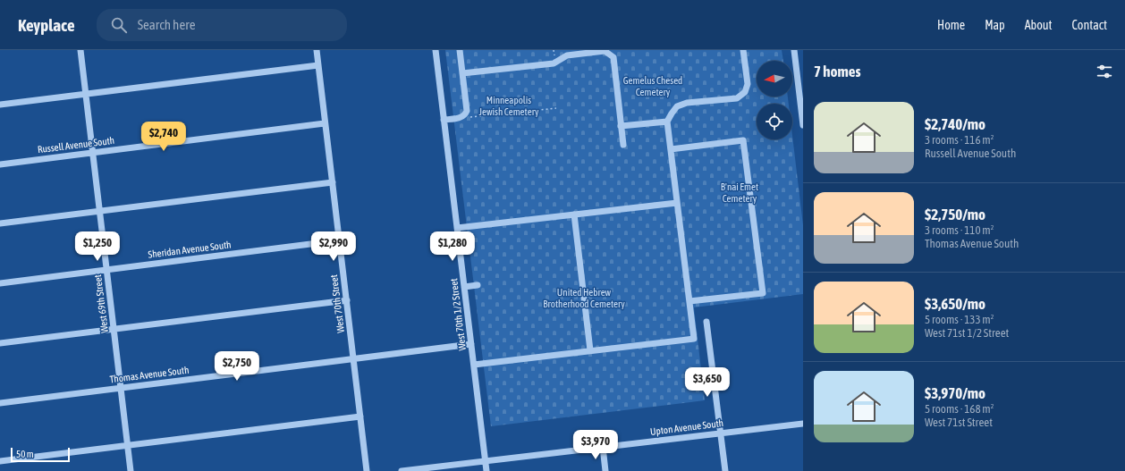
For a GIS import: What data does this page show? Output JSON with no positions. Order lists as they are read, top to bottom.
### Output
{
  "streets": {
    "street": [
      "Russell Avenue South",
      "Sheridan Avenue South",
      "West 69th Street",
      "West 70th Street",
      "West 70th 1/2 Street",
      "Thomas Avenue South",
      "Upton Avenue South"
    ]
  },
  "crossings": [
    ["Russell Avenue South", "West 69th Street"],
    ["Russell Avenue South", "West 70th Street"],
    ["Sheridan Avenue South", "West 69th Street"],
    ["Sheridan Avenue South", "West 70th Street"],
    ["West 69th Street", "Thomas Avenue South"],
    ["West 70th Street", "Thomas Avenue South"],
    ["West 70th 1/2 Street", "Thomas Avenue South"],
    ["West 70th 1/2 Street", "Upton Avenue South"]
  ],
  "parks": [
    "Gemelus Chesed Cemetery",
    "Minneapolis Jewish Cemetery",
    "B'nai Emet Cemetery",
    "United Hebrew Brotherhood Cemetery"
  ],
  "scale_bar": "50 m",
  "north": "left",
  "page": {
    "header": "Keyplace",
    "search": "Search here",
    "nav": [
      "Home",
      "Map",
      "About",
      "Contact"
    ],
    "heading": "7 homes",
    "list": [
      {
        "name": "$2,740/mo",
        "note": "3 rooms · 116 m² · Russell Avenue South"
      },
      {
        "name": "$2,750/mo",
        "note": "3 rooms · 110 m² · Thomas Avenue South"
      },
      {
        "name": "$3,650/mo",
        "note": "5 rooms · 133 m² · West 71st 1/2 Street"
      },
      {
        "name": "$3,970/mo",
        "note": "5 rooms · 168 m² · West 71st Street"
      }
    ],
    "price": [
      "$2,740",
      "$1,250",
      "$2,990",
      "$1,280",
      "$2,750",
      "$3,650",
      "$3,970"
    ],
    "scale": "50 m"
  }
}
